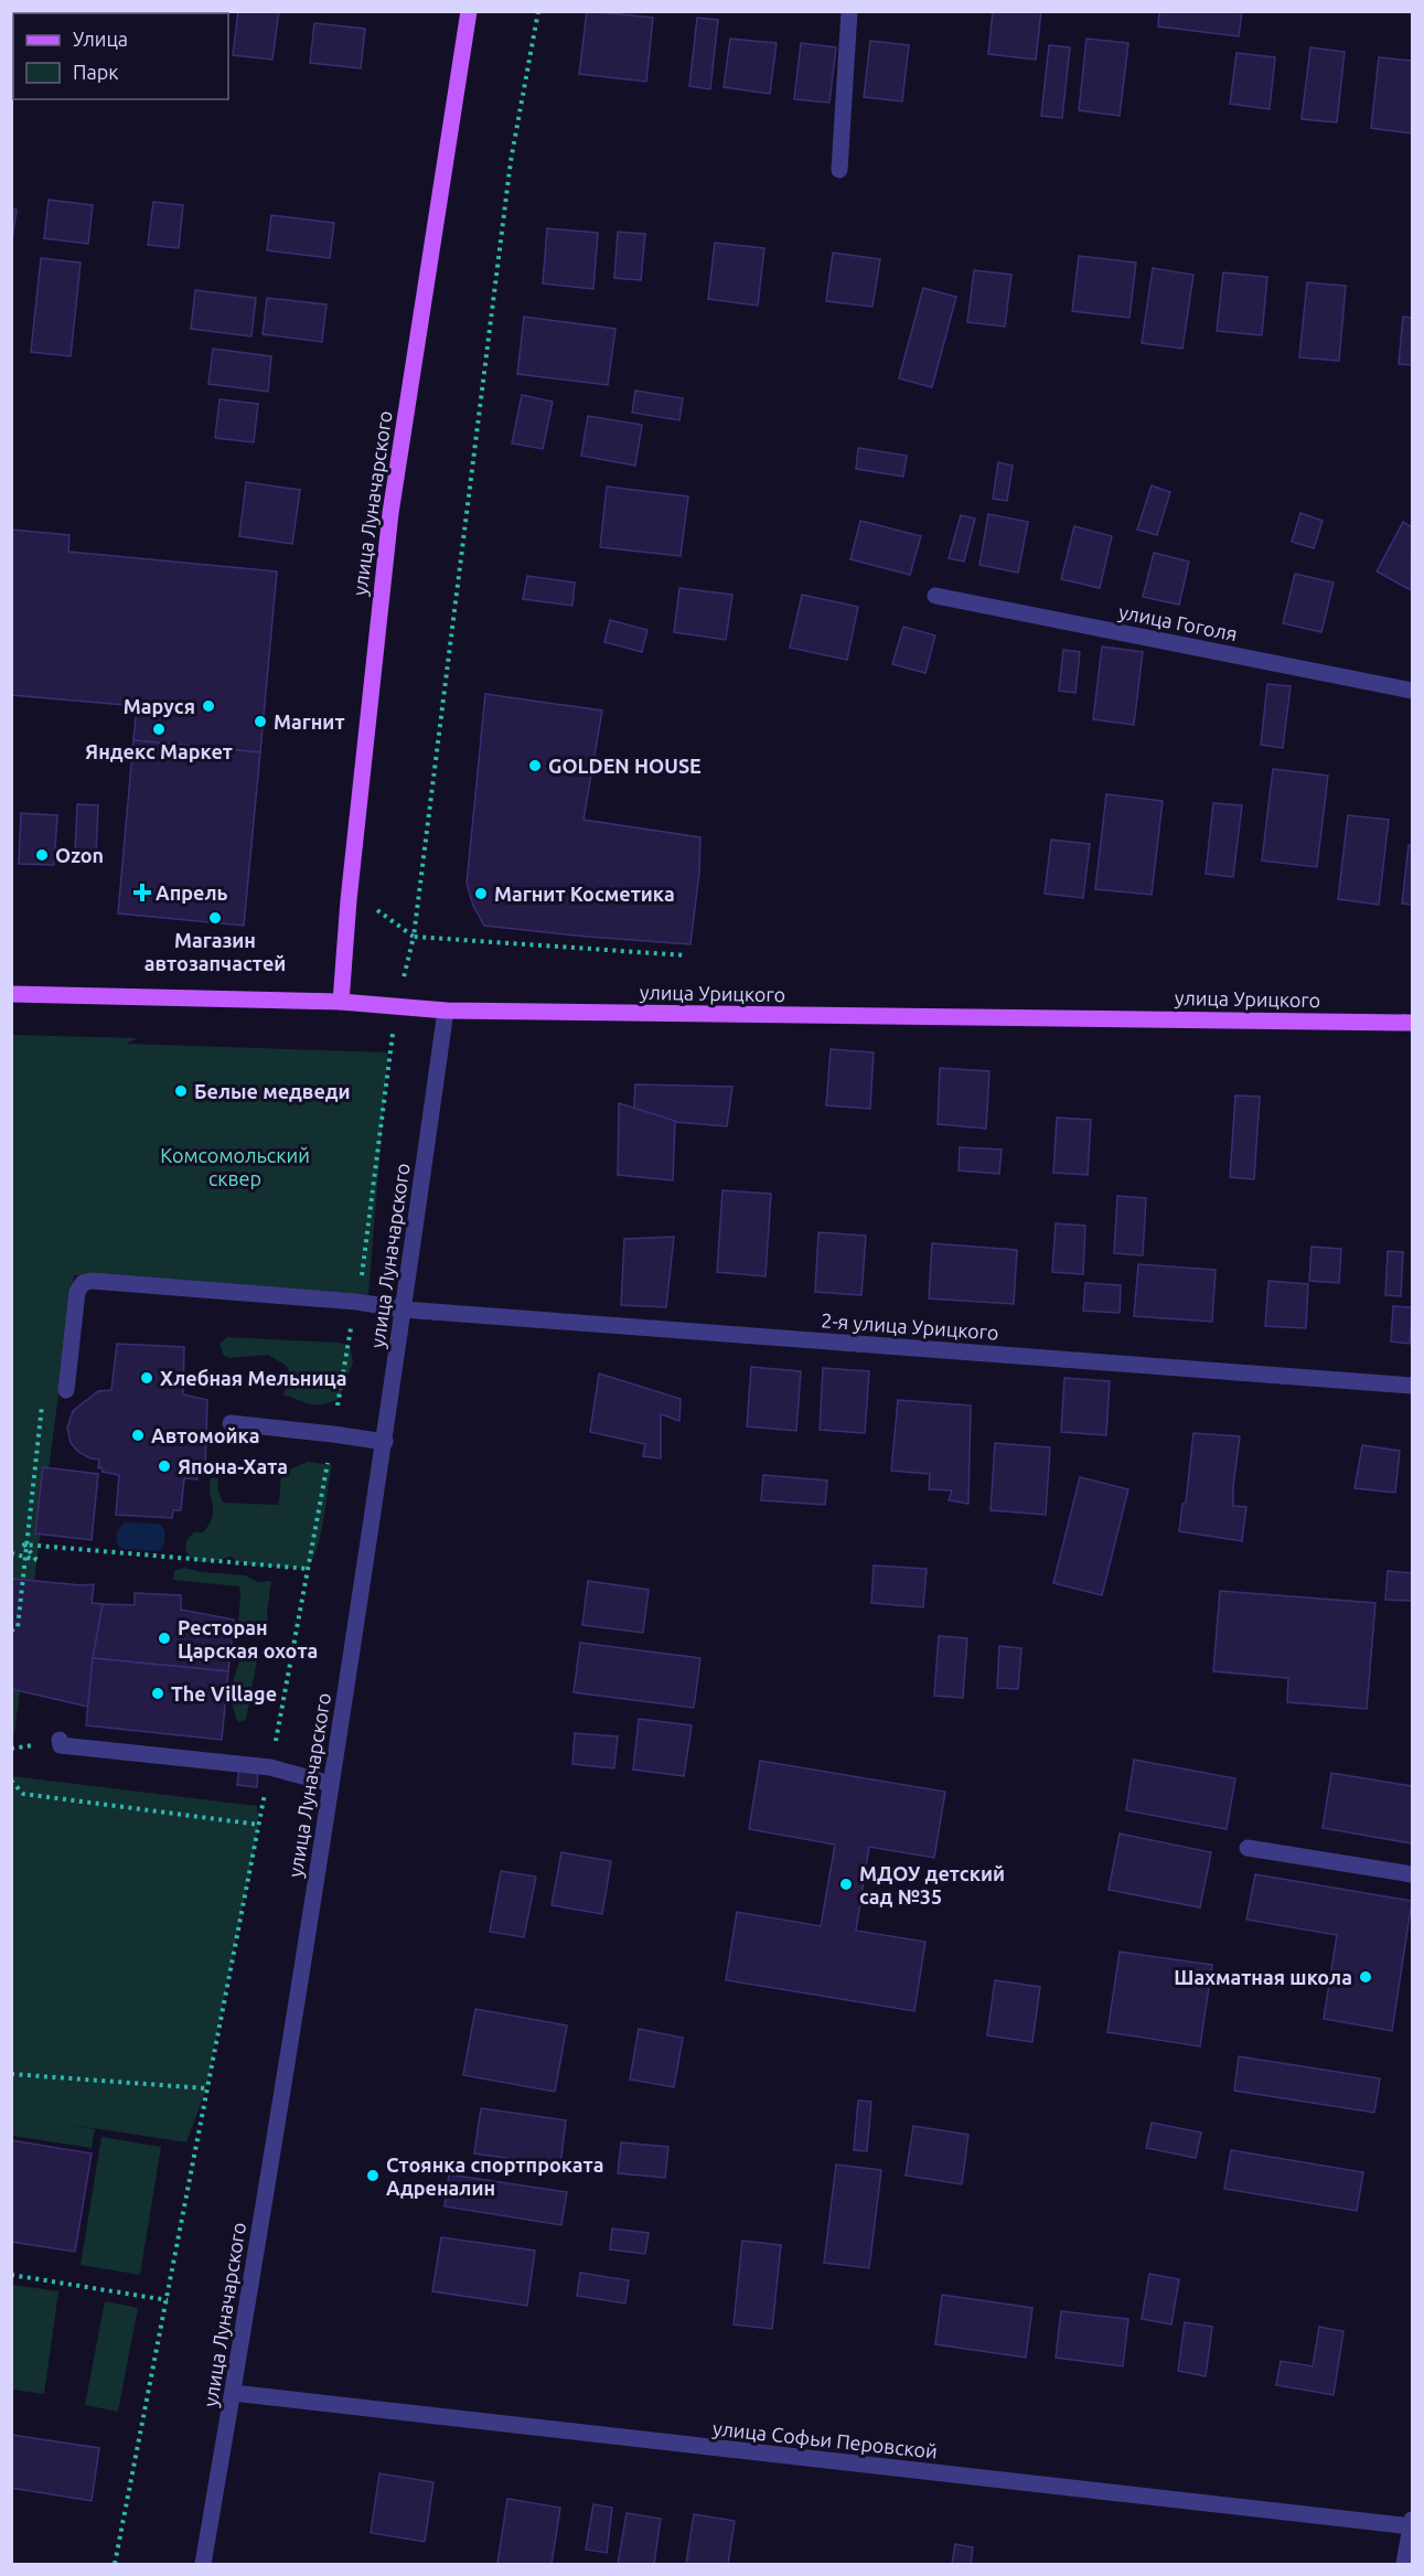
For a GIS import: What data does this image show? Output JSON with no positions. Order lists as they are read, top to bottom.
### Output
{
  "streets": {
    "main road": ["улица Луначарского", "улица Урицкого"],
    "street": ["улица Гоголя", "2-я улица Урицкого", "улица Софьи Перовской"]
  },
  "crossings": [
    ["улица Луначарского", "улица Урицкого"],
    ["улица Луначарского", "2-я улица Урицкого"],
    ["улица Луначарского", "улица Софьи Перовской"]
  ],
  "parks": ["Комсомольский сквер"],
  "places": {
    "other": [
      "Маруся",
      "Магнит",
      "Яндекс Маркет",
      "GOLDEN HOUSE",
      "Ozon",
      "Магнит Косметика",
      "Магазин автозапчастей",
      "Белые медведи",
      "Хлебная Мельница",
      "Автомойка",
      "Япона-Хата",
      "Ресторан Царская охота",
      "The Village",
      "МДОУ детский сад №35",
      "Шахматная школа",
      "Стоянка спортпроката Адреналин"
    ],
    "health": ["Апрель"]
  },
  "legend": ["Улица", "Парк"]
}
